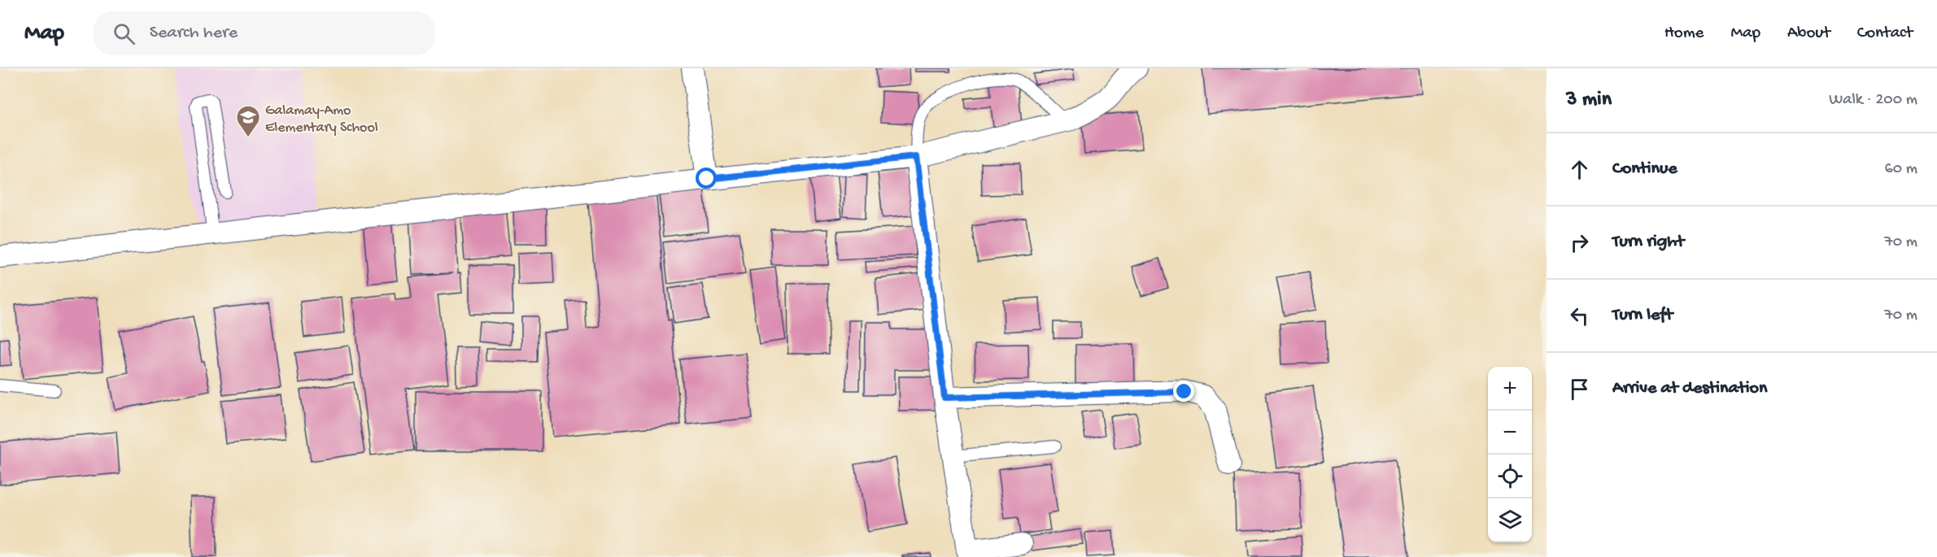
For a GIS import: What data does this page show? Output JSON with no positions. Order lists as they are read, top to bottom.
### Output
{
  "places": {
    "school or university": ["Galamay-Amo Elementary School"]
  },
  "page": {
    "header": "Map",
    "search": "Search here",
    "nav": [
      "Home",
      "Map",
      "About",
      "Contact"
    ],
    "heading": ["3 min", "Walk · 200 m"],
    "list": [
      ["Continue", "60 m"],
      ["Turn right", "70 m"],
      ["Turn left", "70 m"],
      "Arrive at destination"
    ],
    "map_buttons": ["+", "−"]
  }
}
